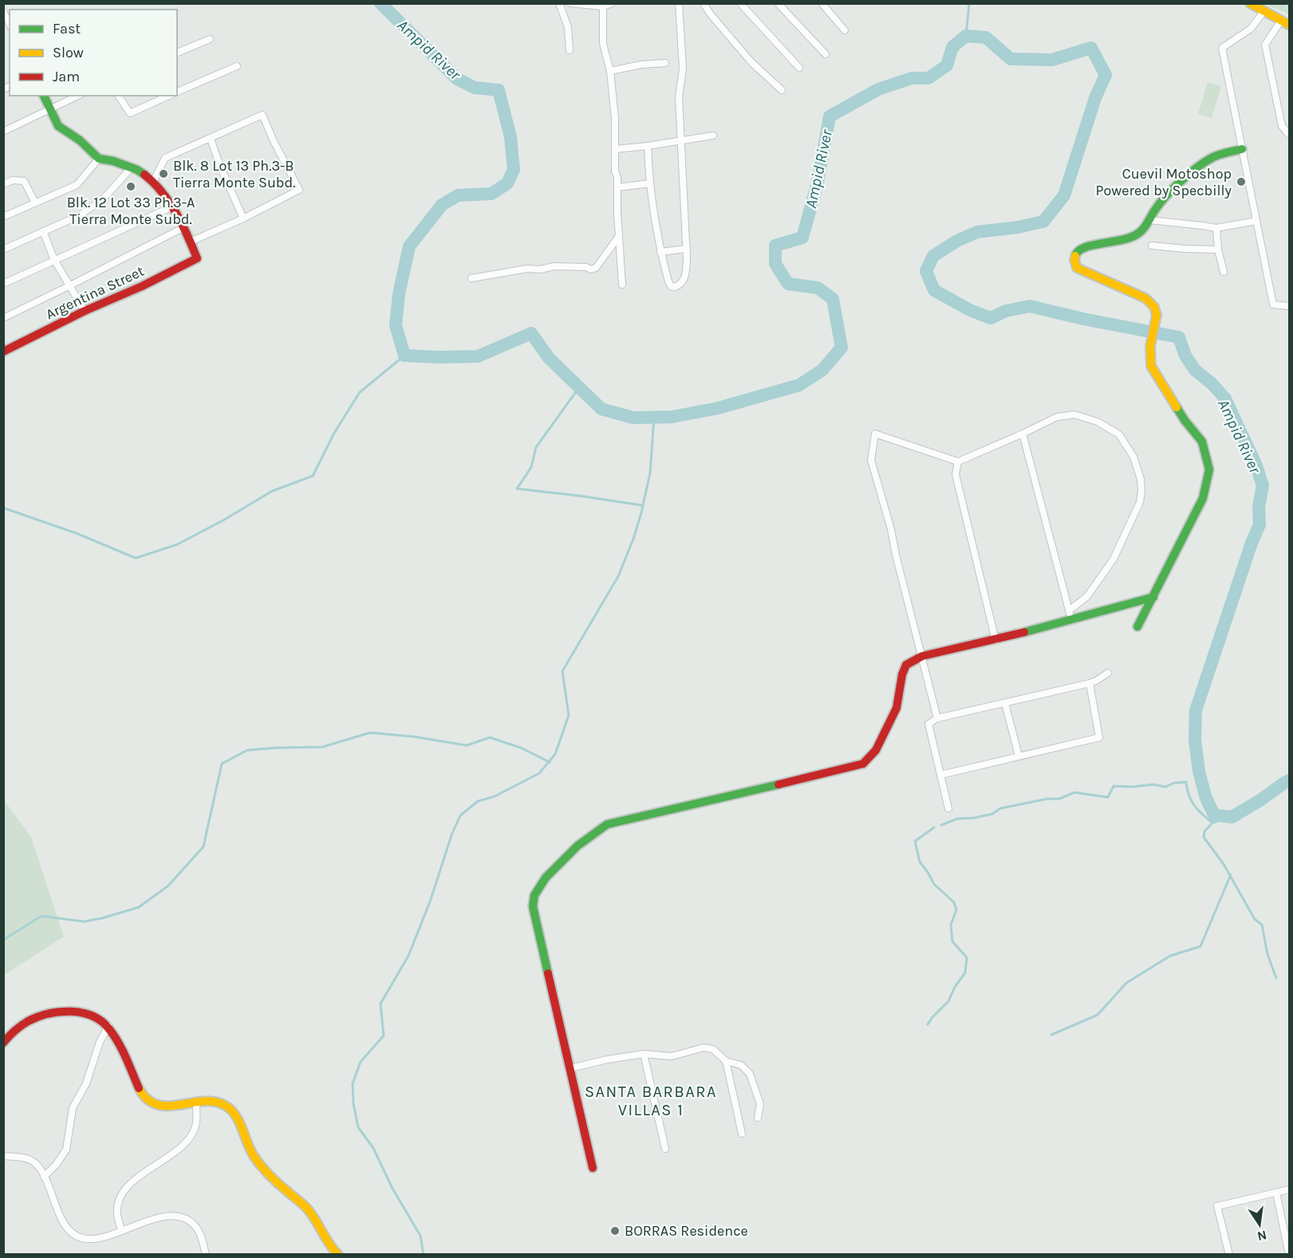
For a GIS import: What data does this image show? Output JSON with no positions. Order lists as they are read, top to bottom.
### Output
{
  "streets": {
    "street": ["Argentina Street"]
  },
  "districts": ["SANTA BARBARA VILLAS 1"],
  "water": ["Ampid River"],
  "places": [
    "Blk. 8 Lot 13 Ph.3-B Tierra Monte Subd.",
    "Cuevil Motoshop Powered by Specbilly",
    "Blk. 12 Lot 33 Ph.3-A Tierra Monte Subd.",
    "BORRAS Residence"
  ],
  "legend": ["Fast", "Slow", "Jam"],
  "north": "bottom"
}
